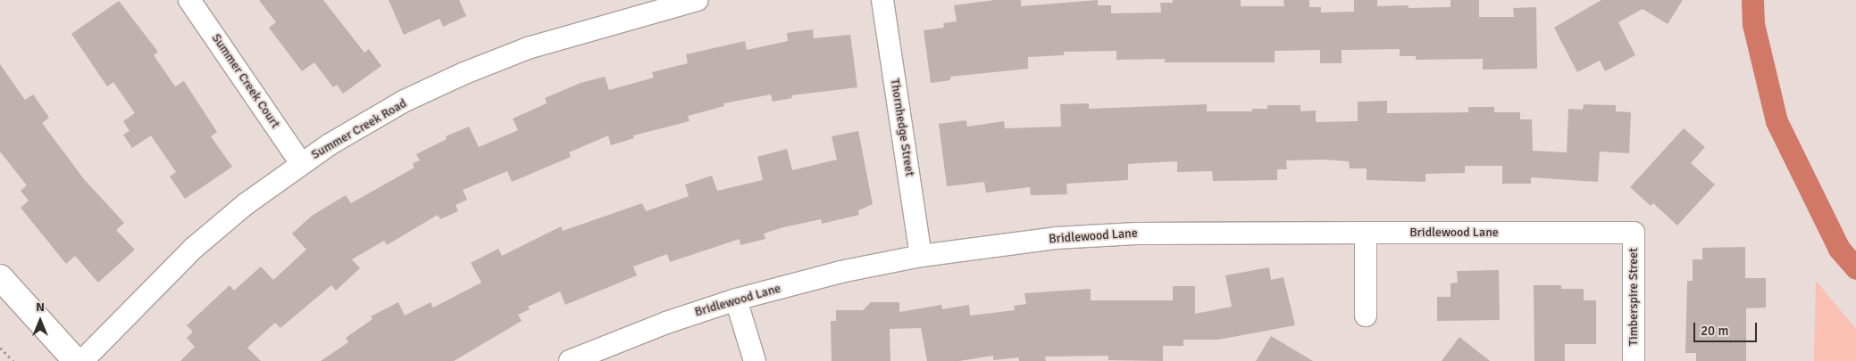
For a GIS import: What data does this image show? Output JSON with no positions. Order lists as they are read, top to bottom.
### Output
{
  "streets": {
    "street": [
      "Summer Creek Court",
      "Thornhedge Street",
      "Summer Creek Road",
      "Bridlewood Lane",
      "Timberspire Street"
    ]
  },
  "crossings": [
    ["Summer Creek Court", "Summer Creek Road"],
    ["Thornhedge Street", "Bridlewood Lane"],
    ["Bridlewood Lane", "Timberspire Street"]
  ],
  "scale_bar": "20 m",
  "north": "top"
}
